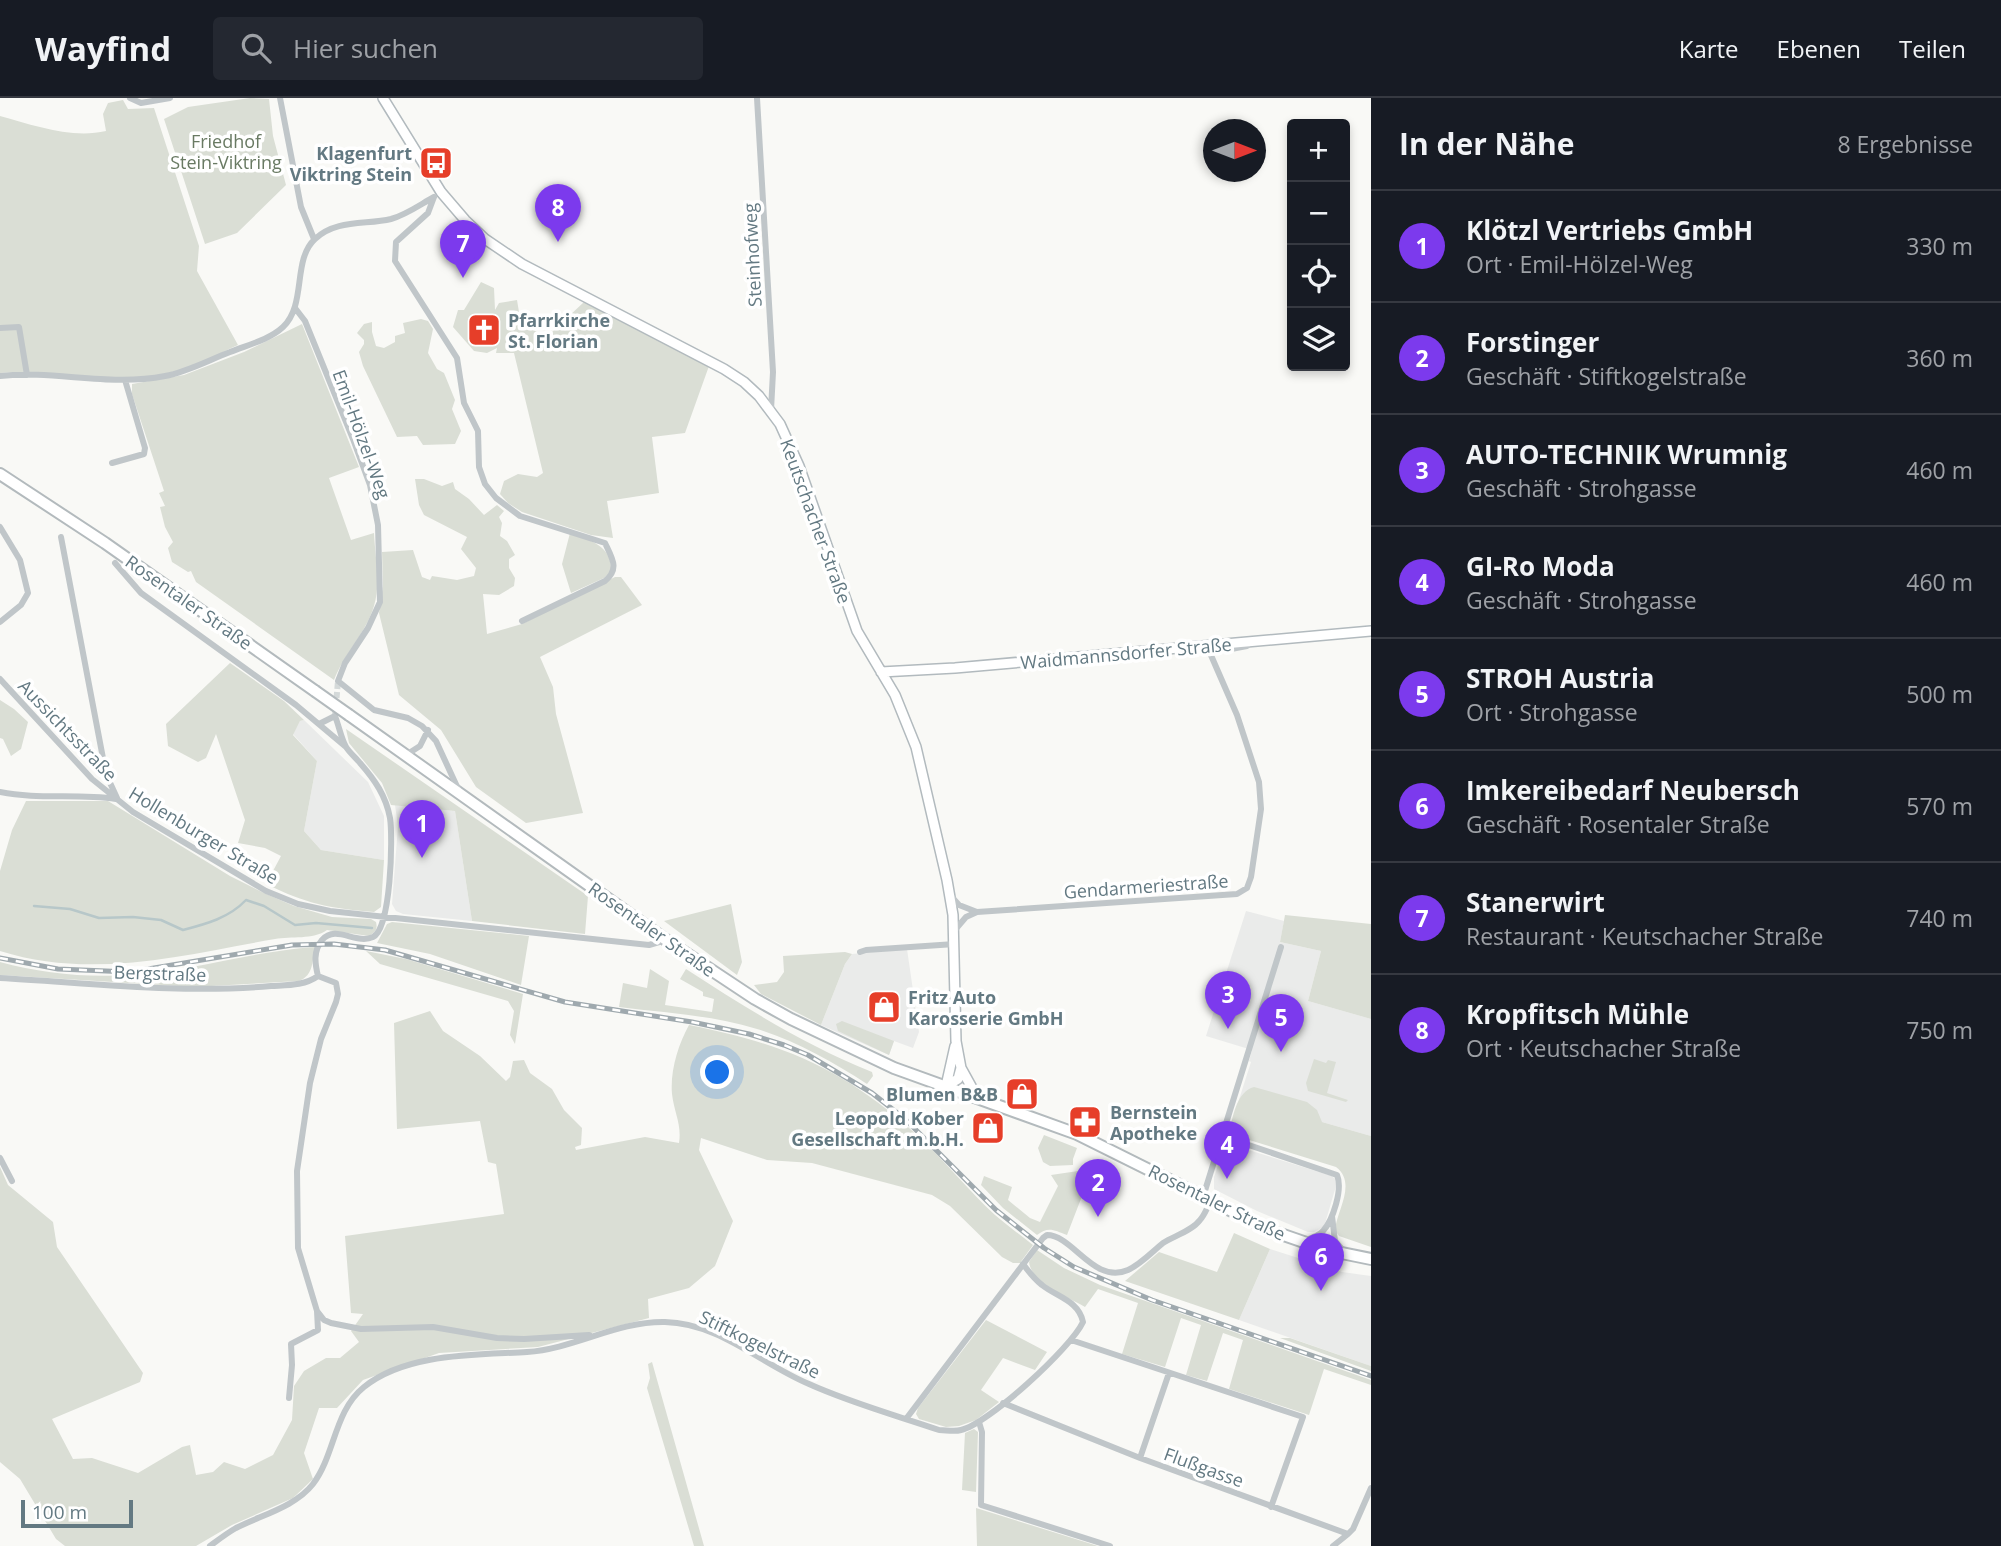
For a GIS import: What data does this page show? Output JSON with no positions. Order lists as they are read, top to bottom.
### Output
{
  "streets": {
    "main road": ["Keutschacher Straße", "Rosentaler Straße", "Waidmannsdorfer Straße"],
    "street": [
      "Steinhofweg",
      "Emil-Hölzel-Weg",
      "Aussichtsstraße",
      "Hollenburger Straße",
      "Gendarmeriestraße",
      "Bergstraße",
      "Stiftkogelstraße",
      "Flußgasse"
    ]
  },
  "crossings": [
    ["Steinhofweg", "Keutschacher Straße"],
    ["Keutschacher Straße", "Waidmannsdorfer Straße"],
    ["Keutschacher Straße", "Gendarmeriestraße"],
    ["Rosentaler Straße", "Hollenburger Straße"],
    ["Waidmannsdorfer Straße", "Gendarmeriestraße"],
    ["Aussichtsstraße", "Hollenburger Straße"]
  ],
  "parks": ["Friedhof Stein-Viktring"],
  "places": {
    "bus stop": ["Klagenfurt Viktring Stein"],
    "church": ["Pfarrkirche St. Florian"],
    "shop": ["Fritz Auto Karosserie GmbH", "Blumen B&B", "Leopold Kober Gesellschaft m.b.H."],
    "pharmacy": ["Bernstein Apotheke"]
  },
  "scale_bar": "100 m",
  "north": "right",
  "page": {
    "header": "Wayfind",
    "search": "Hier suchen",
    "nav": ["Karte", "Ebenen", "Teilen"],
    "heading": ["In der Nähe", "8 Ergebnisse"],
    "map_buttons": ["+", "−"],
    "pins": [
      "8",
      "7",
      "1",
      "3",
      "5",
      "4",
      "2",
      "6"
    ],
    "list": [
      {
        "mark": "1",
        "name": "Klötzl Vertriebs GmbH",
        "note": "Ort · Emil-Hölzel-Weg",
        "value": "330 m"
      },
      {
        "mark": "2",
        "name": "Forstinger",
        "note": "Geschäft · Stiftkogelstraße",
        "value": "360 m"
      },
      {
        "mark": "3",
        "name": "AUTO-TECHNIK Wrumnig",
        "note": "Geschäft · Strohgasse",
        "value": "460 m"
      },
      {
        "mark": "4",
        "name": "GI-Ro Moda",
        "note": "Geschäft · Strohgasse",
        "value": "460 m"
      },
      {
        "mark": "5",
        "name": "STROH Austria",
        "note": "Ort · Strohgasse",
        "value": "500 m"
      },
      {
        "mark": "6",
        "name": "Imkereibedarf Neubersch",
        "note": "Geschäft · Rosentaler Straße",
        "value": "570 m"
      },
      {
        "mark": "7",
        "name": "Stanerwirt",
        "note": "Restaurant · Keutschacher Straße",
        "value": "740 m"
      },
      {
        "mark": "8",
        "name": "Kropfitsch Mühle",
        "note": "Ort · Keutschacher Straße",
        "value": "750 m"
      }
    ],
    "scale": "100 m"
  }
}
